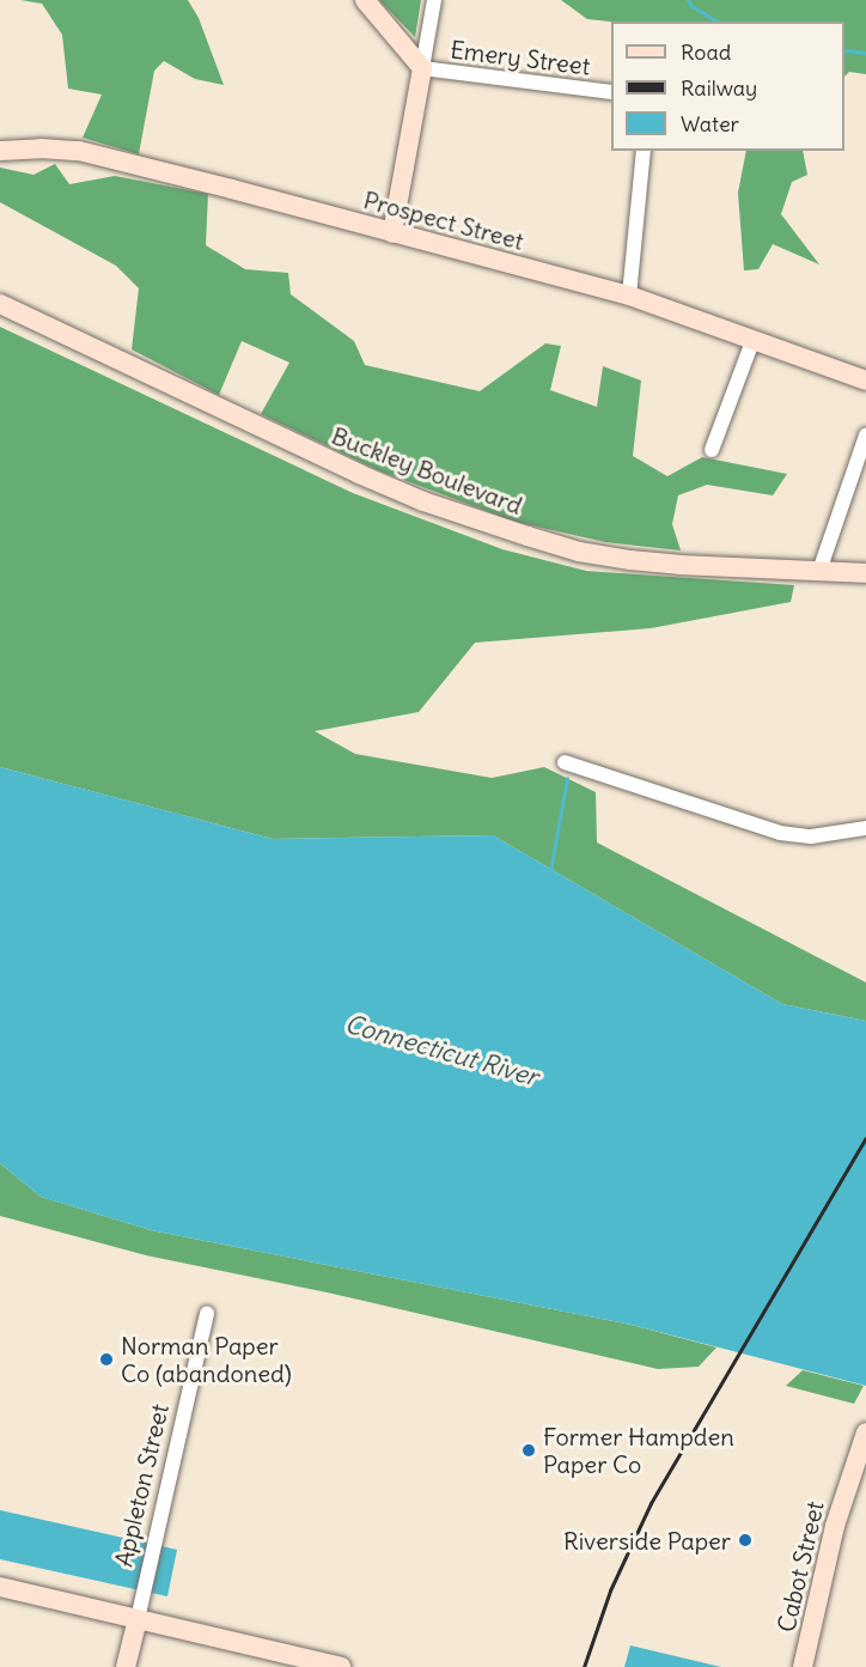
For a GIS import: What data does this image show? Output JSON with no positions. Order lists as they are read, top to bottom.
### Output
{
  "streets": {
    "street": [
      "Emery Street",
      "Prospect Street",
      "Buckley Boulevard",
      "Appleton Street",
      "Cabot Street"
    ]
  },
  "water": ["Connecticut River"],
  "places": ["Norman Paper Co (abandoned)", "Former Hampden Paper Co", "Riverside Paper"],
  "legend": ["Road", "Railway", "Water"]
}
